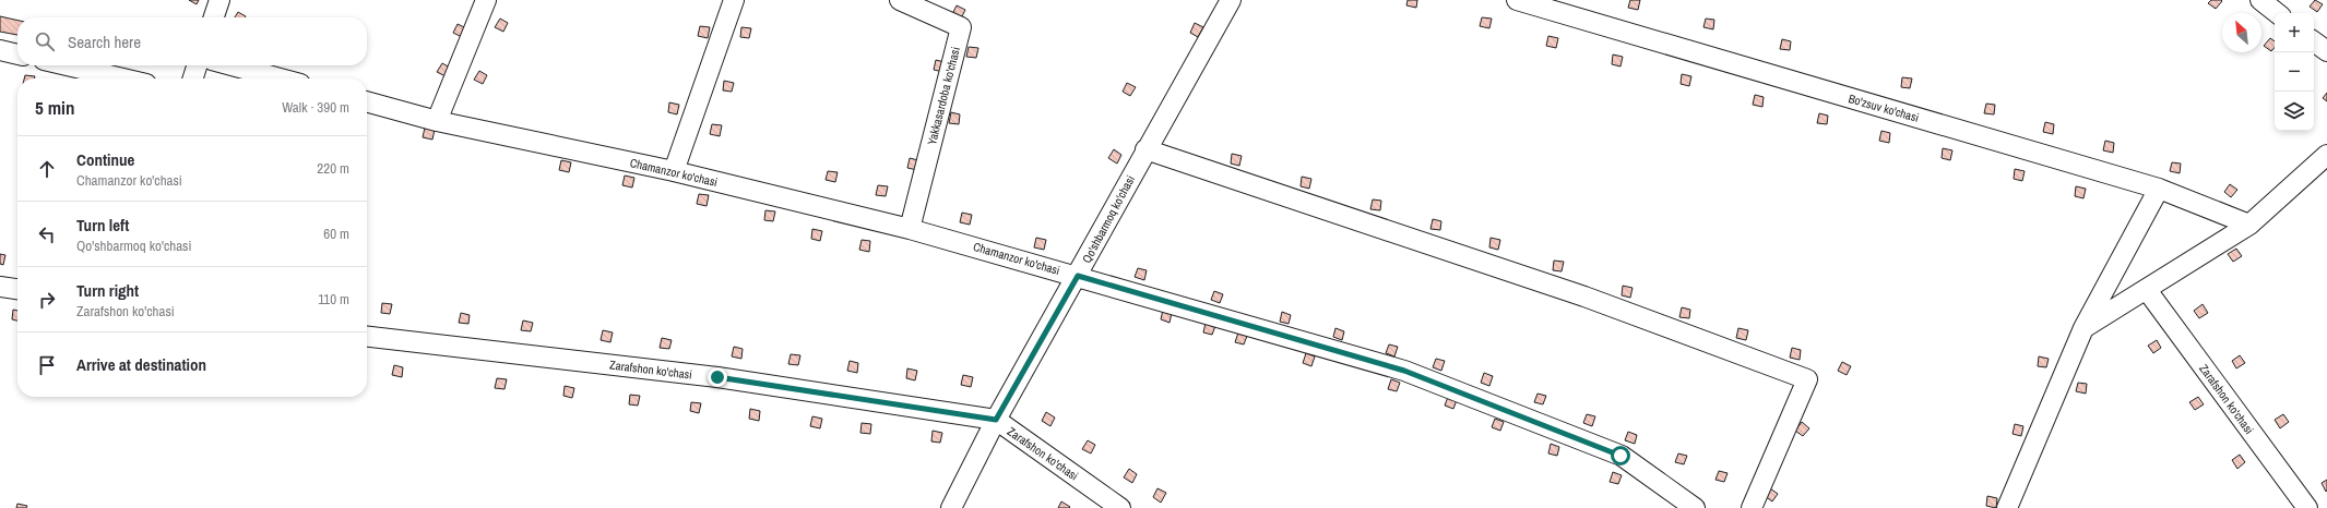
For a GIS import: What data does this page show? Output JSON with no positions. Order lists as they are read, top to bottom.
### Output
{
  "streets": {
    "street": [
      "Yakkasardoba ko'chasi",
      "Bo'zsuv ko'chasi",
      "Chamanzor ko'chasi",
      "Qo'shbarmoq ko'chasi",
      "Zarafshon ko'chasi"
    ]
  },
  "crossings": [
    ["Yakkasardoba ko'chasi", "Chamanzor ko'chasi"],
    ["Chamanzor ko'chasi", "Qo'shbarmoq ko'chasi"],
    ["Qo'shbarmoq ko'chasi", "Zarafshon ko'chasi"]
  ],
  "north": "top left",
  "page": {
    "map_buttons": ["+", "−"],
    "search": "Search here",
    "heading": ["5 min", "Walk · 390 m"],
    "list": [
      ["Continue", "Chamanzor ko'chasi", "220 m"],
      ["Turn left", "Qo'shbarmoq ko'chasi", "60 m"],
      ["Turn right", "Zarafshon ko'chasi", "110 m"],
      "Arrive at destination"
    ]
  }
}
